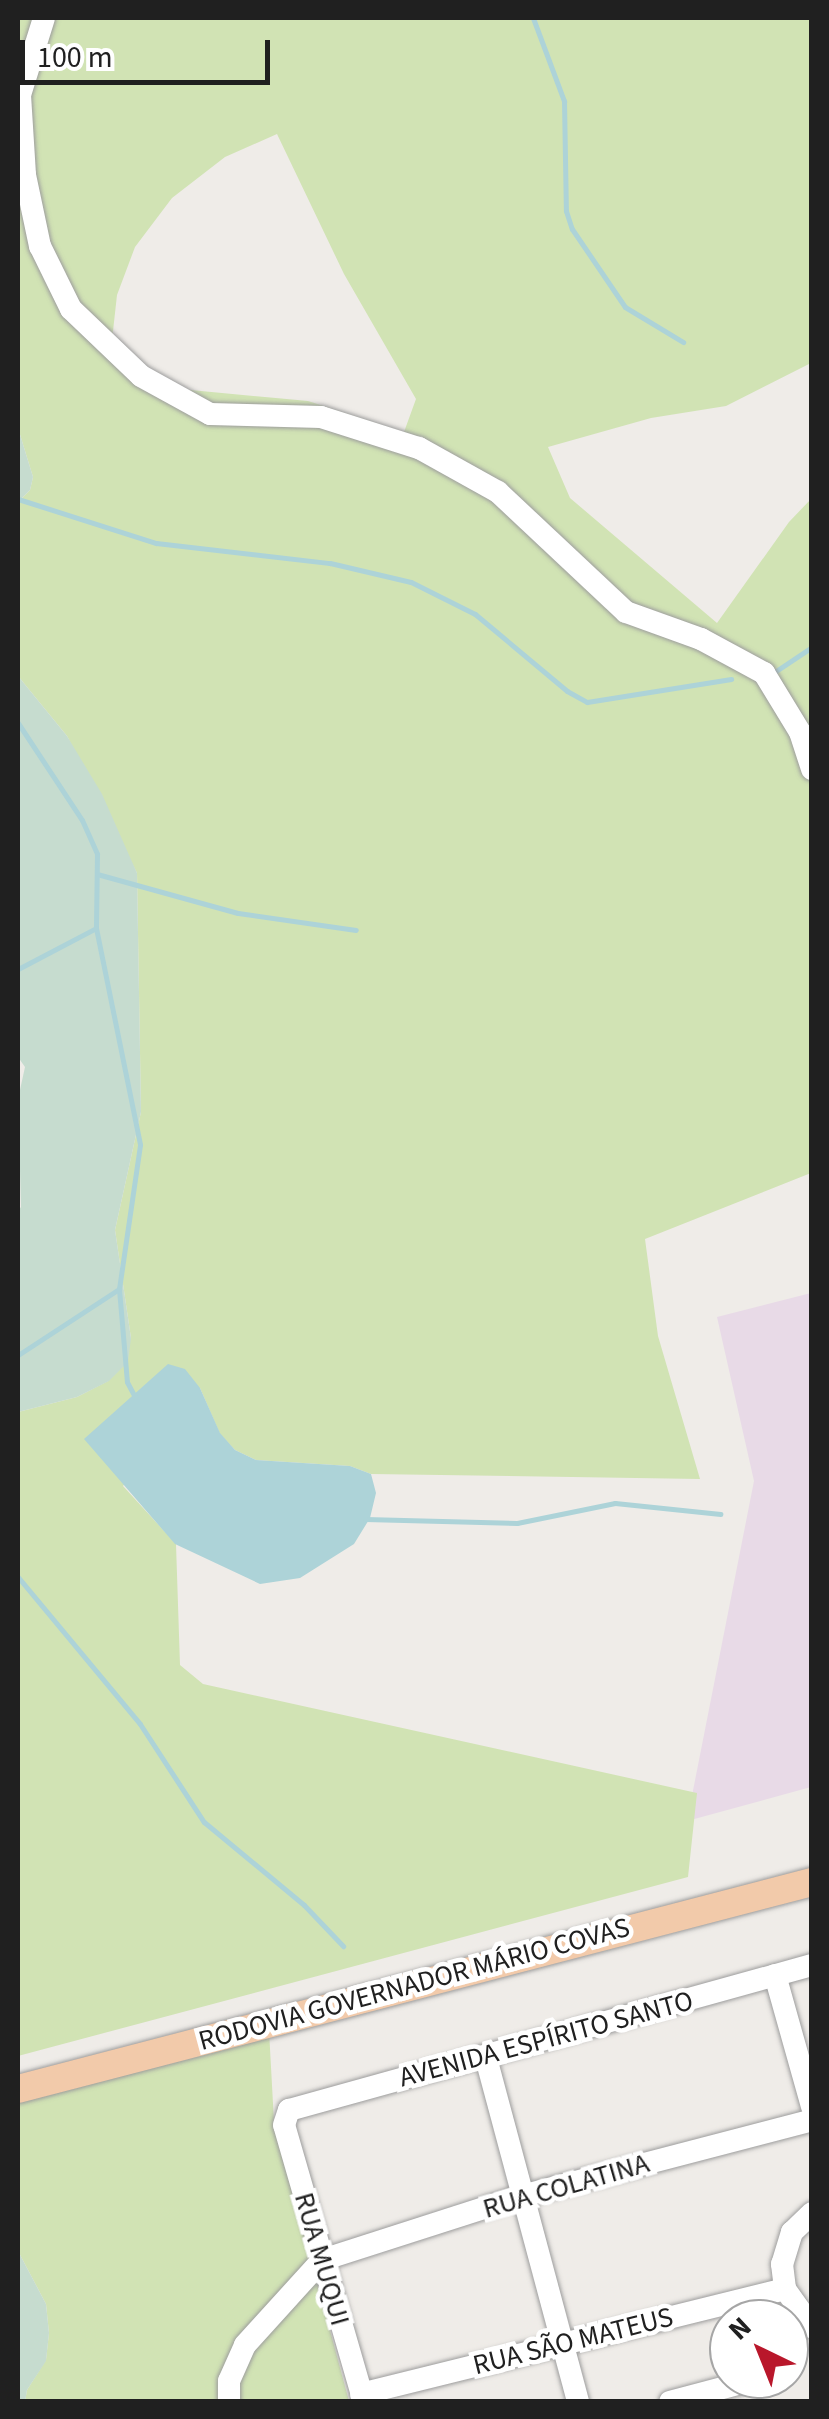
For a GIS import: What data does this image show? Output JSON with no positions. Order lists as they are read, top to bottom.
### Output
{
  "streets": {
    "main road": ["RODOVIA GOVERNADOR MÁRIO COVAS"],
    "street": [
      "AVENIDA ESPÍRITO SANTO",
      "RUA COLATINA",
      "RUA MUQUI",
      "RUA SÃO MATEUS"
    ]
  },
  "crossings": [
    ["AVENIDA ESPÍRITO SANTO", "RUA MUQUI"],
    ["RUA COLATINA", "RUA MUQUI"],
    ["RUA MUQUI", "RUA SÃO MATEUS"]
  ],
  "scale_bar": "100 m",
  "north": "top left"
}
